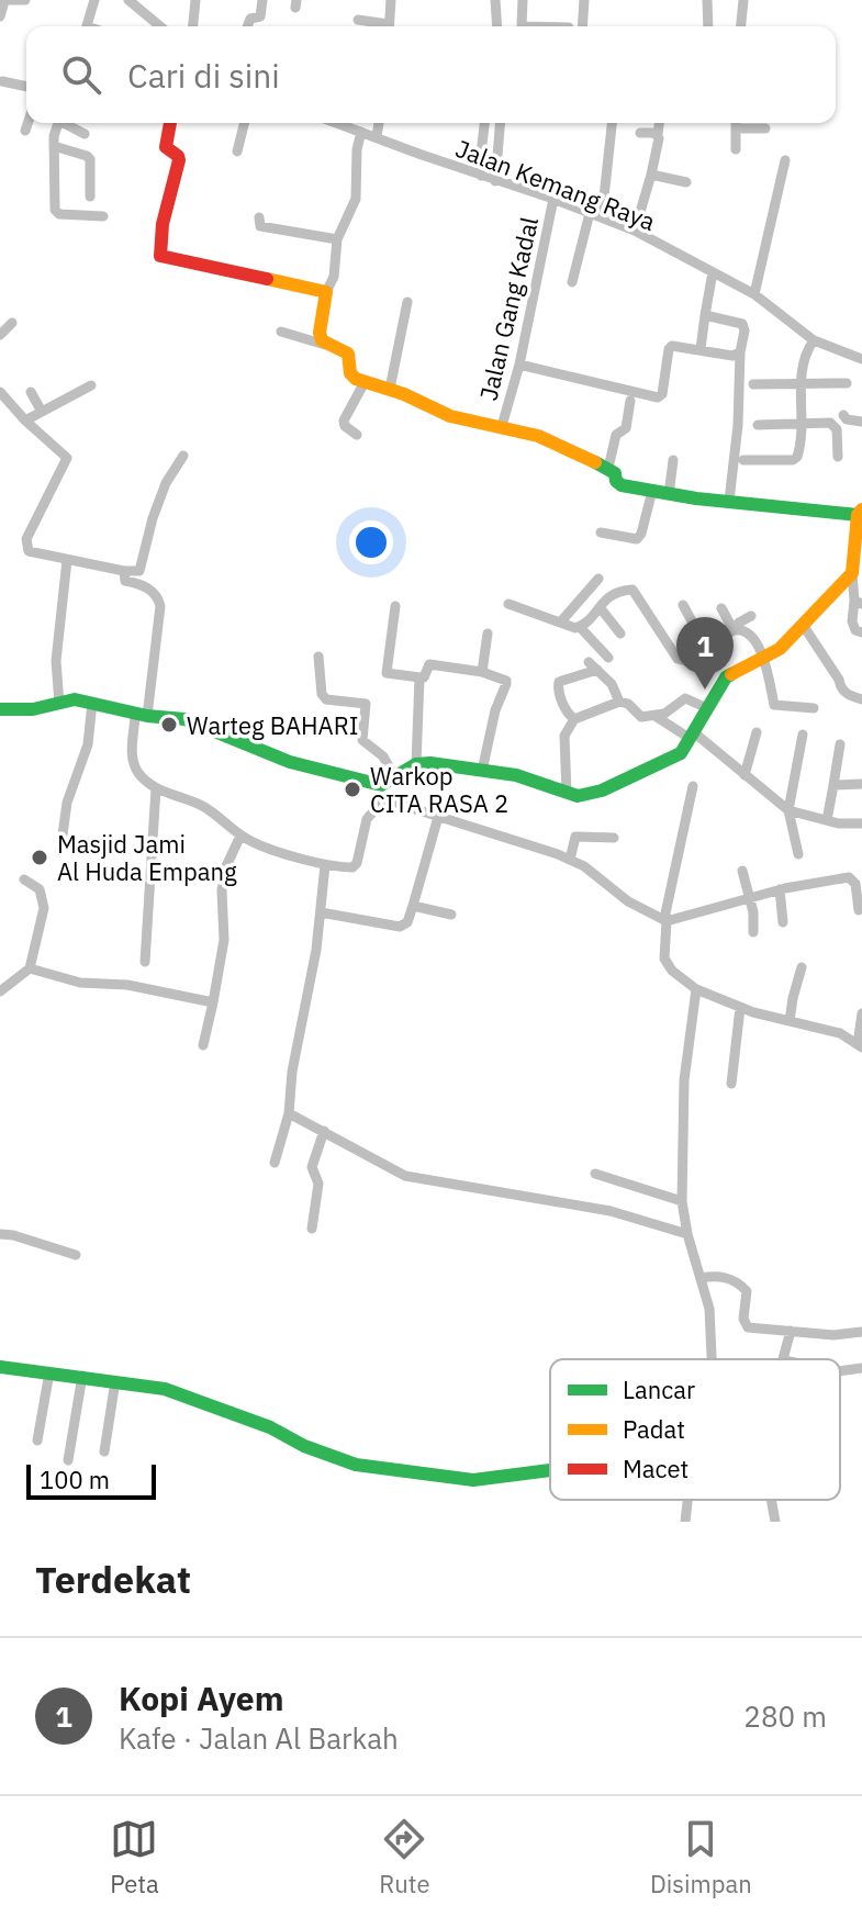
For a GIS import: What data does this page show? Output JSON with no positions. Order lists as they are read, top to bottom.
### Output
{
  "streets": {
    "street": ["Jalan Kemang Raya", "Jalan Gang Kadal"]
  },
  "crossings": [
    ["Jalan Kemang Raya", "Jalan Gang Kadal"]
  ],
  "places": ["Warteg BAHARI", "Warkop CITA RASA 2", "Masjid Jami Al Huda Empang"],
  "legend": ["Lancar", "Padat", "Macet"],
  "scale_bar": "100 m",
  "page": {
    "search": "Cari di sini",
    "pins": "1",
    "scale": "100 m",
    "heading": "Terdekat",
    "list": [
      {
        "mark": "1",
        "name": "Kopi Ayem",
        "note": "Kafe · Jalan Al Barkah",
        "value": "280 m"
      }
    ],
    "nav": ["Peta", "Rute", "Disimpan"]
  }
}
